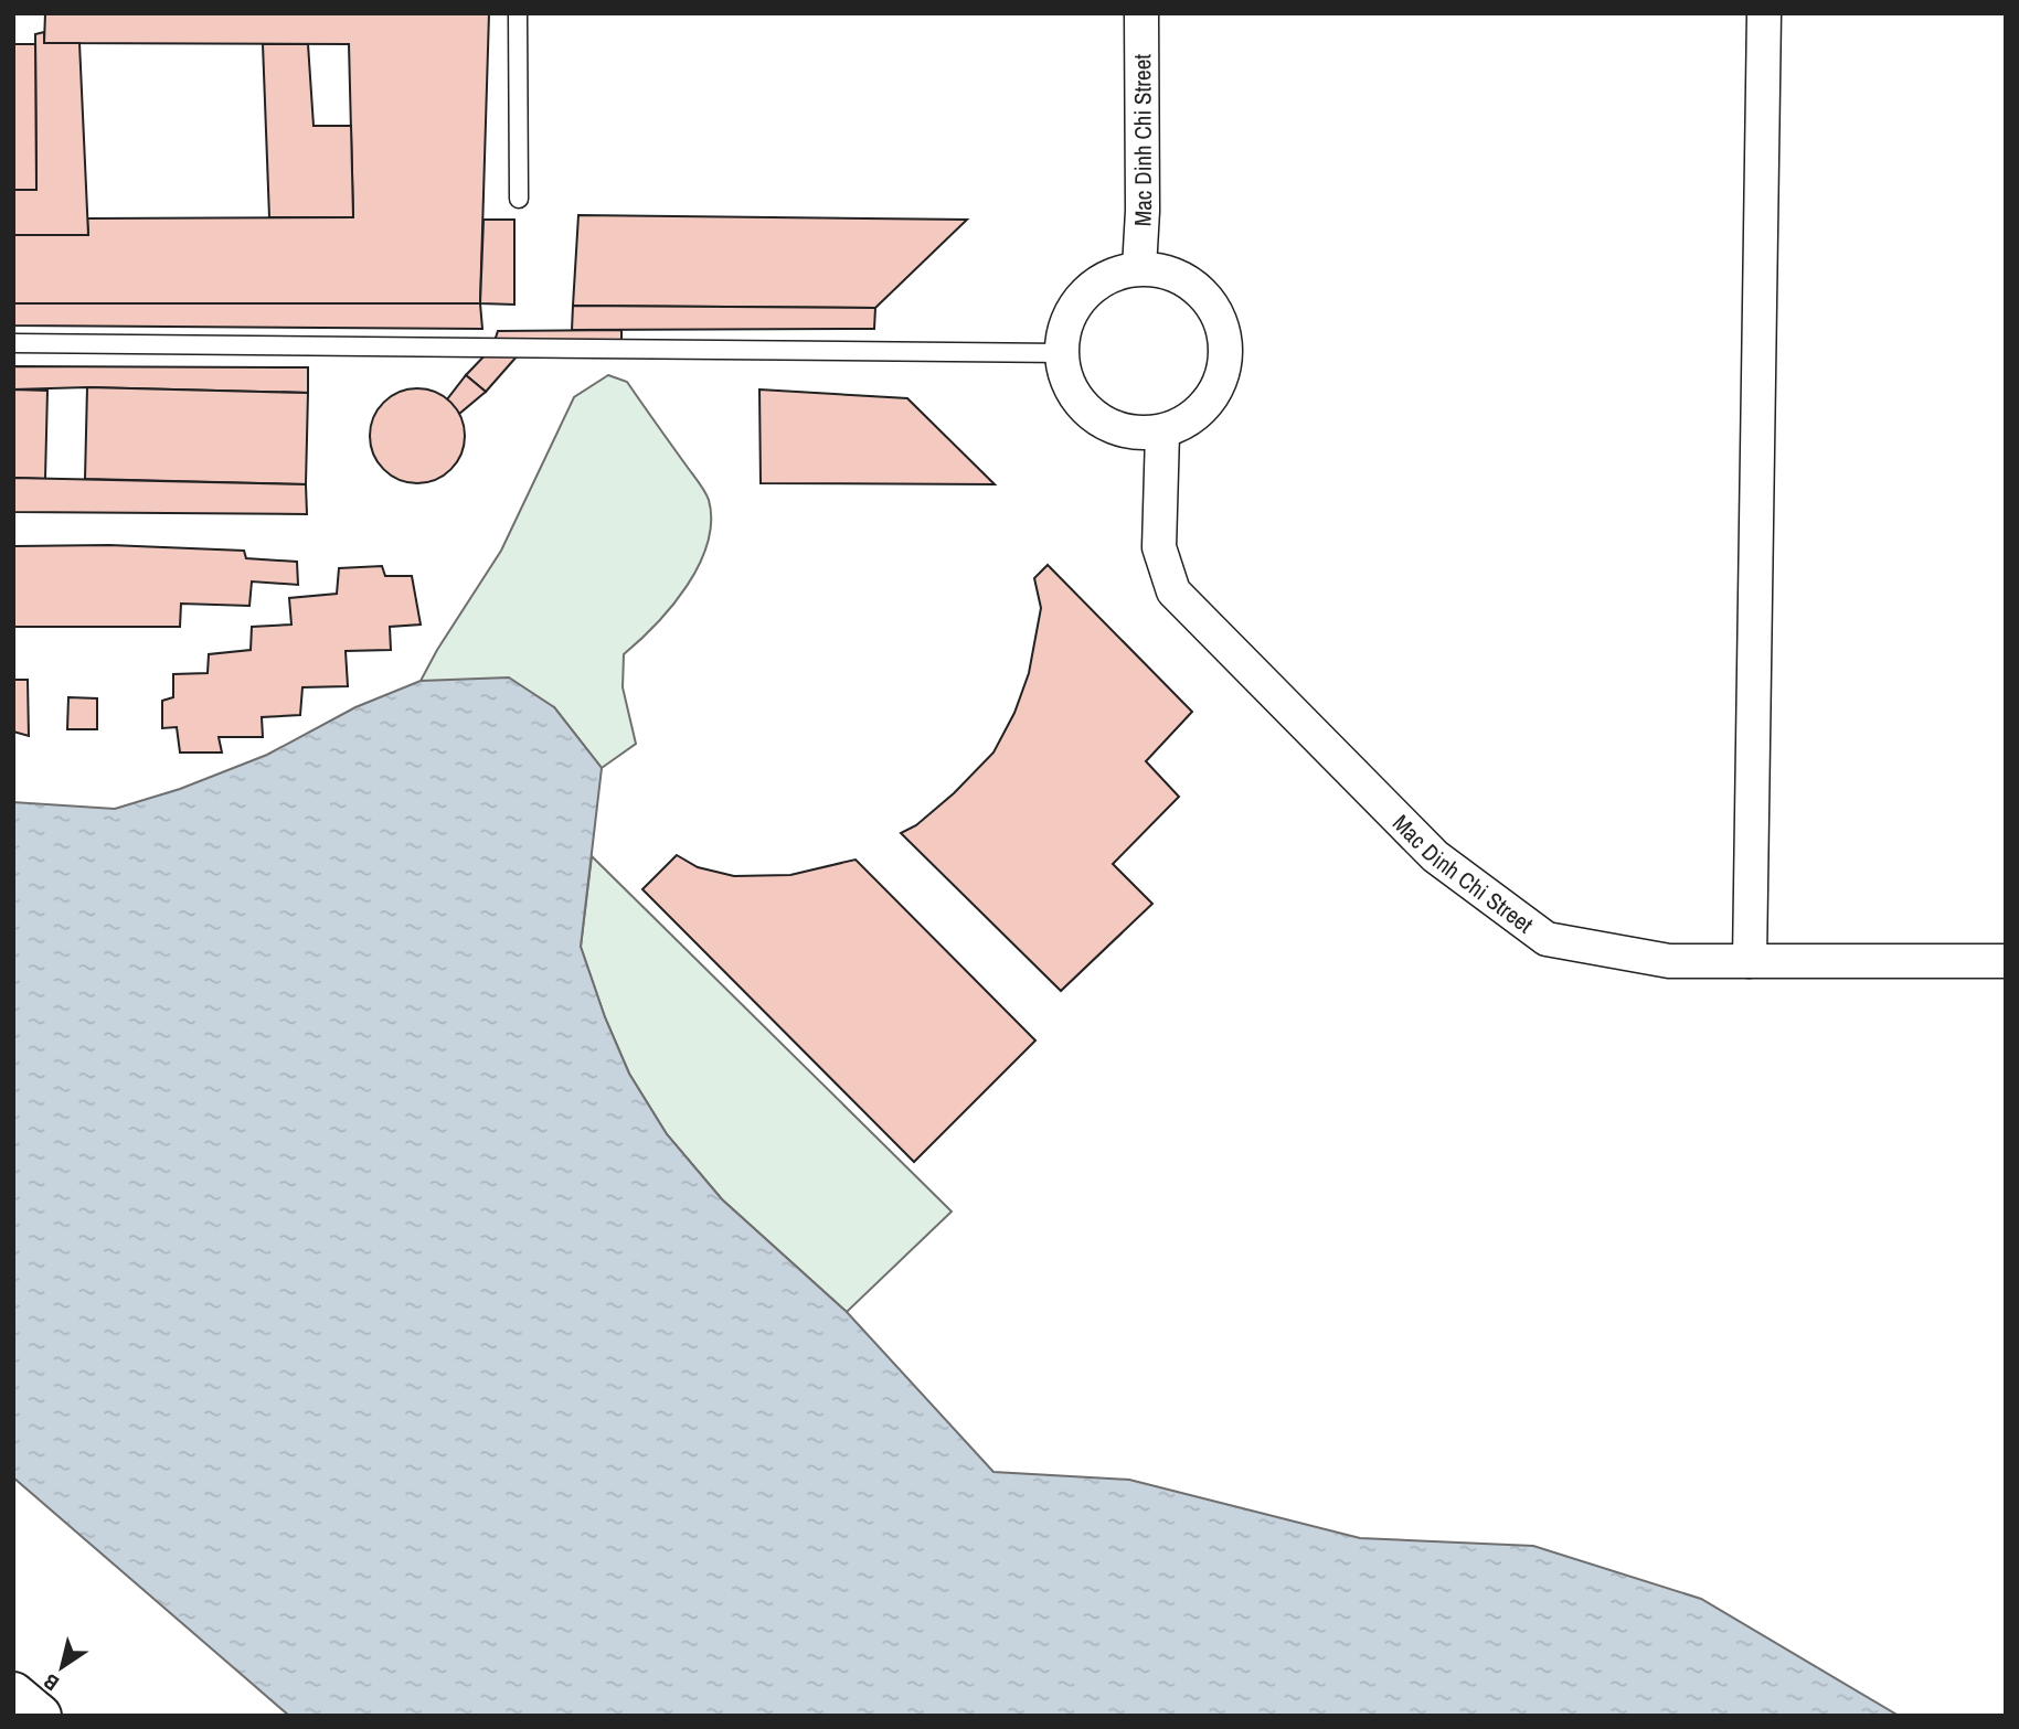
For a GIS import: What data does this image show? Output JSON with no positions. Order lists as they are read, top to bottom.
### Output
{
  "streets": {
    "street": ["Mac Dinh Chi Street"]
  },
  "north": "bottom left"
}
